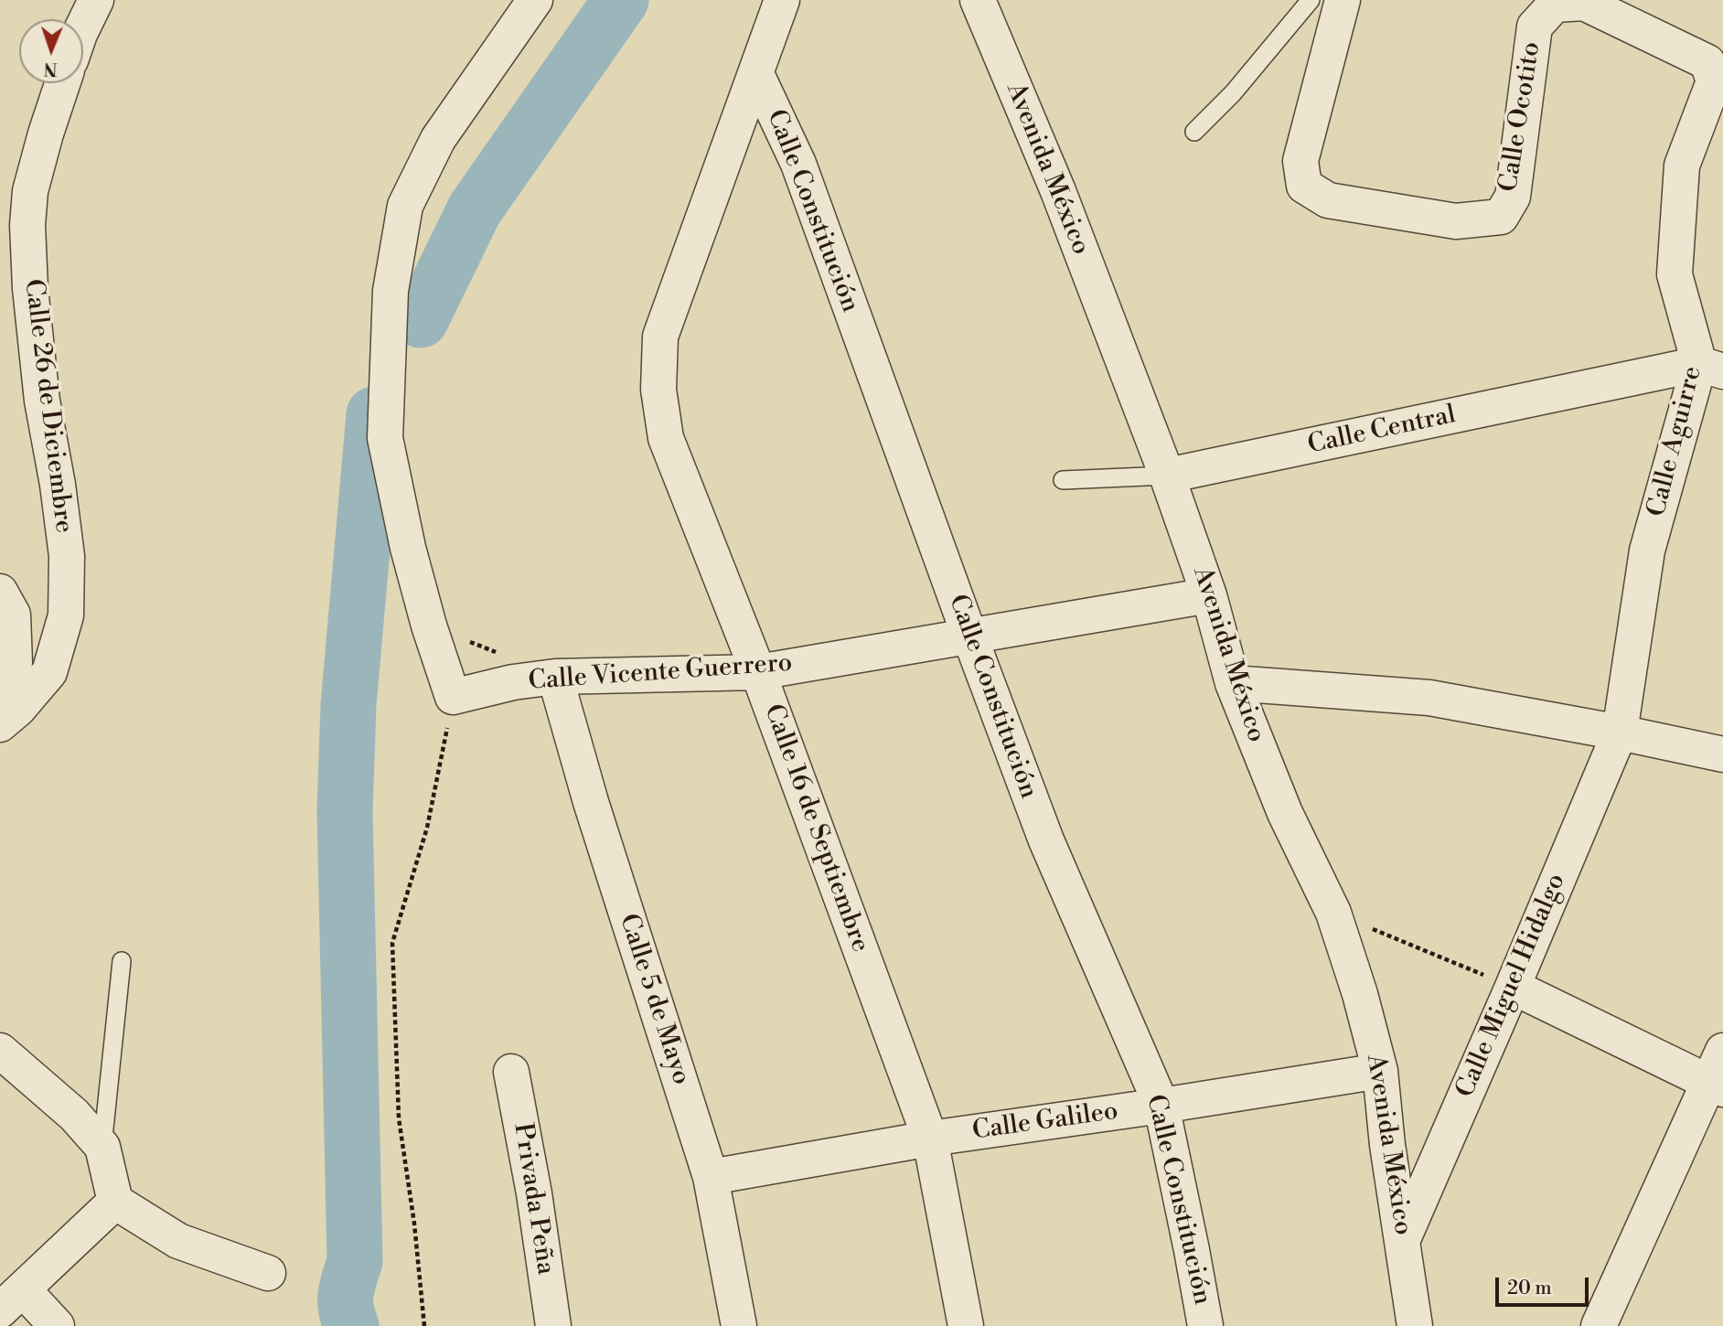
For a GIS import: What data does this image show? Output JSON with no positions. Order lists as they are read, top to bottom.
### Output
{
  "streets": {
    "street": [
      "Calle Ocotito",
      "Avenida México",
      "Calle Constitución",
      "Calle 26 de Diciembre",
      "Calle Central",
      "Calle Aguirre",
      "Calle Vicente Guerrero",
      "Calle 16 de Septiembre",
      "Calle Miguel Hidalgo",
      "Calle 5 de Mayo",
      "Calle Galileo",
      "Privada Peña"
    ]
  },
  "crossings": [
    ["Calle Ocotito", "Calle Aguirre"],
    ["Avenida México", "Calle Central"],
    ["Avenida México", "Calle Vicente Guerrero"],
    ["Avenida México", "Calle Miguel Hidalgo"],
    ["Avenida México", "Calle Galileo"],
    ["Calle Constitución", "Calle Vicente Guerrero"],
    ["Calle Constitución", "Calle 16 de Septiembre"],
    ["Calle Constitución", "Calle Galileo"],
    ["Calle Central", "Calle Aguirre"],
    ["Calle Aguirre", "Calle Miguel Hidalgo"],
    ["Calle Vicente Guerrero", "Calle 16 de Septiembre"],
    ["Calle Vicente Guerrero", "Calle 5 de Mayo"],
    ["Calle 16 de Septiembre", "Calle Galileo"],
    ["Calle 5 de Mayo", "Calle Galileo"]
  ],
  "scale_bar": "20 m",
  "north": "bottom"
}
